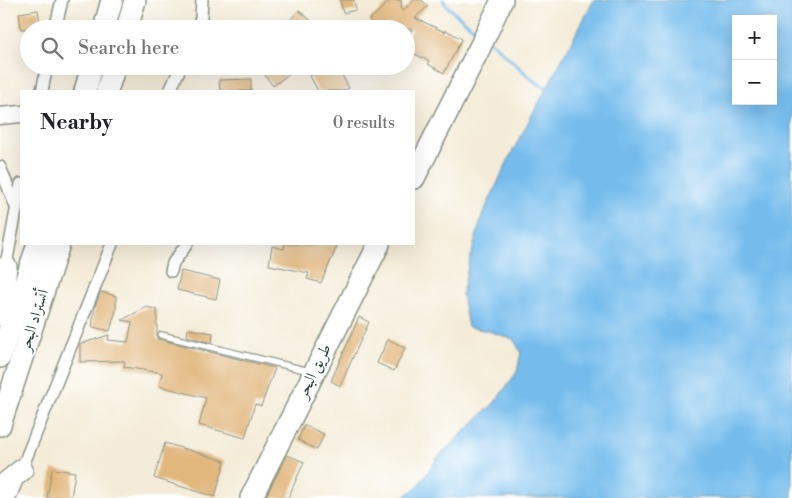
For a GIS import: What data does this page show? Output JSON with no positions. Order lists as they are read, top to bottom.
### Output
{
  "streets": {
    "highway": ["أتستراد البحر", "طريق البحر"]
  },
  "page": {
    "map_buttons": ["+", "−"],
    "search": "Search here",
    "heading": ["Nearby", "0 results"]
  }
}
